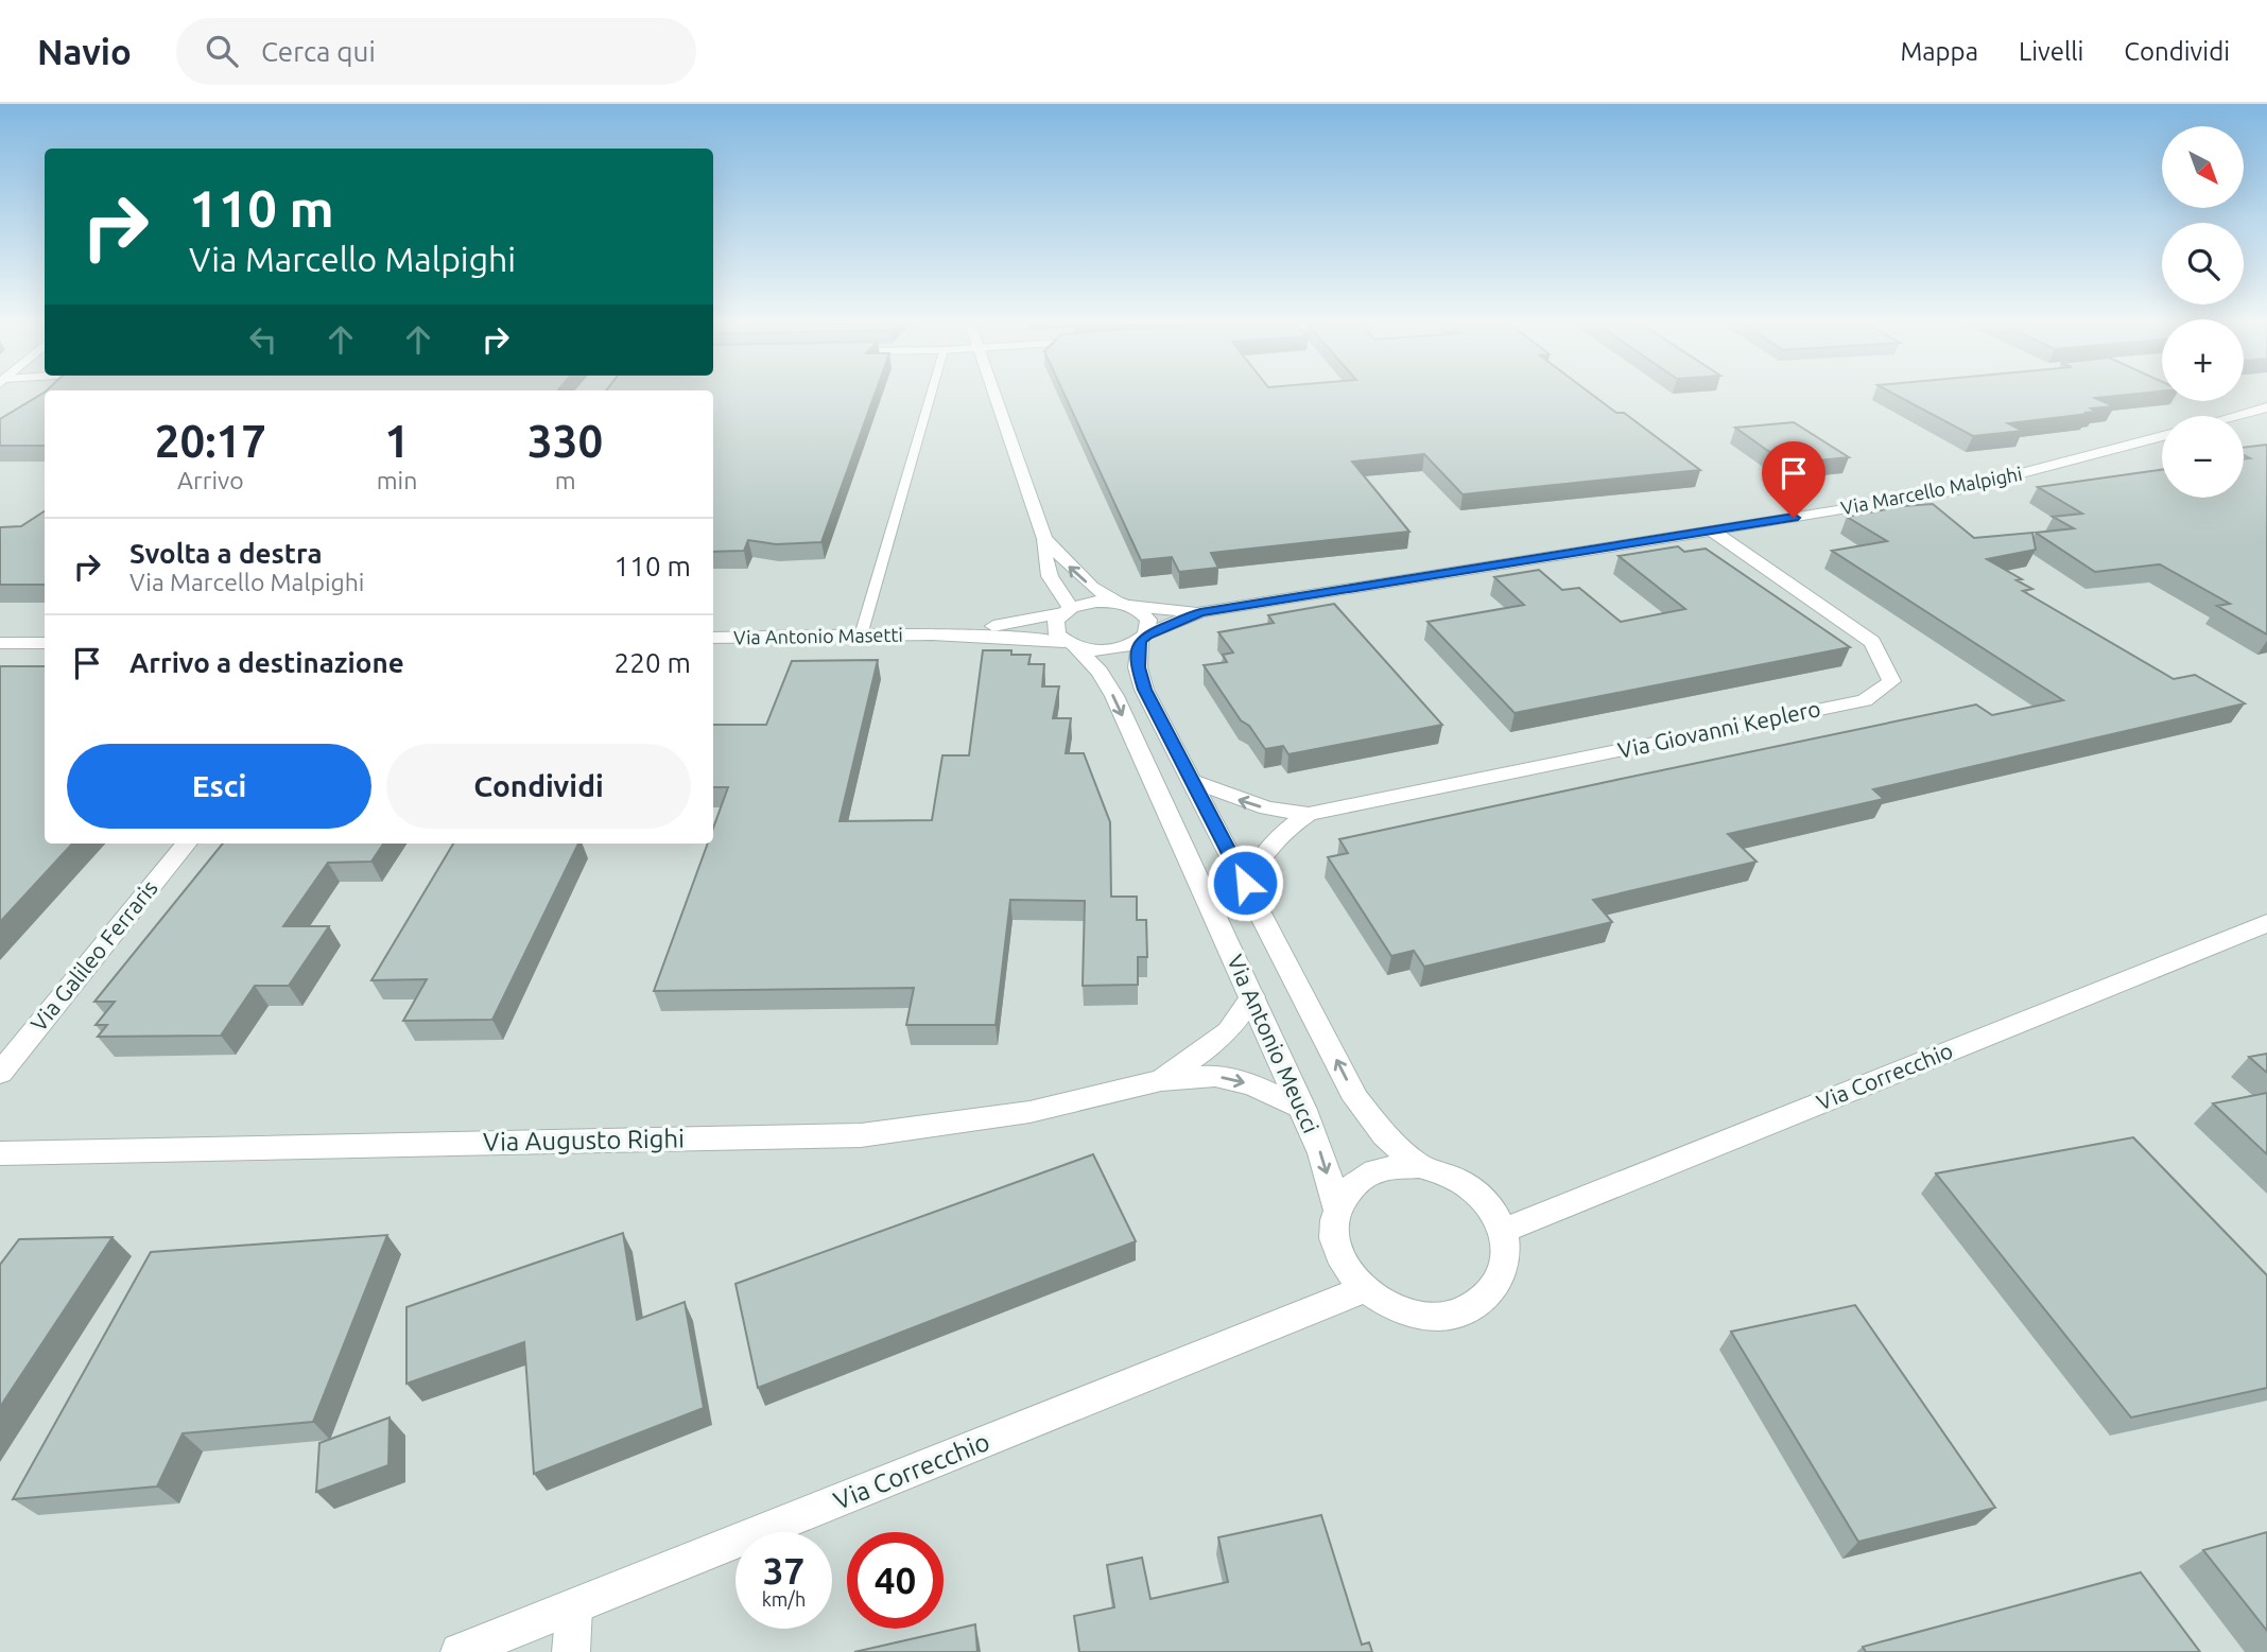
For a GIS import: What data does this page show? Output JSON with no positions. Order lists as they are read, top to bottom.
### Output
{
  "streets": {
    "street": [
      "Via Marcello Malpighi",
      "Via Antonio Masetti",
      "Via Giovanni Keplero",
      "Via Galileo Ferraris",
      "Via Antonio Meucci",
      "Via Correcchio",
      "Via Augusto Righi"
    ]
  },
  "crossings": [
    ["Via Marcello Malpighi", "Via Antonio Masetti"],
    ["Via Marcello Malpighi", "Via Giovanni Keplero"],
    ["Via Marcello Malpighi", "Via Antonio Meucci"],
    ["Via Antonio Masetti", "Via Antonio Meucci"],
    ["Via Giovanni Keplero", "Via Antonio Meucci"],
    ["Via Antonio Meucci", "Via Correcchio"],
    ["Via Antonio Meucci", "Via Augusto Righi"]
  ],
  "north": "bottom right",
  "page": {
    "header": "Navio",
    "search": "Cerca qui",
    "nav": ["Mappa", "Livelli", "Condividi"],
    "map_buttons": ["+", "−"],
    "turn": ["110 m", "Via Marcello Malpighi"],
    "eta": [
      "20:17",
      "Arrivo",
      "1",
      "min",
      "330",
      "m"
    ],
    "list": [
      {
        "name": "Svolta a destra",
        "note": "Via Marcello Malpighi",
        "value": "110 m"
      },
      {
        "name": "Arrivo a destinazione",
        "value": "220 m"
      }
    ],
    "buttons": ["Esci", "Condividi"],
    "speed": "37 km/h",
    "limit": "40"
  }
}
